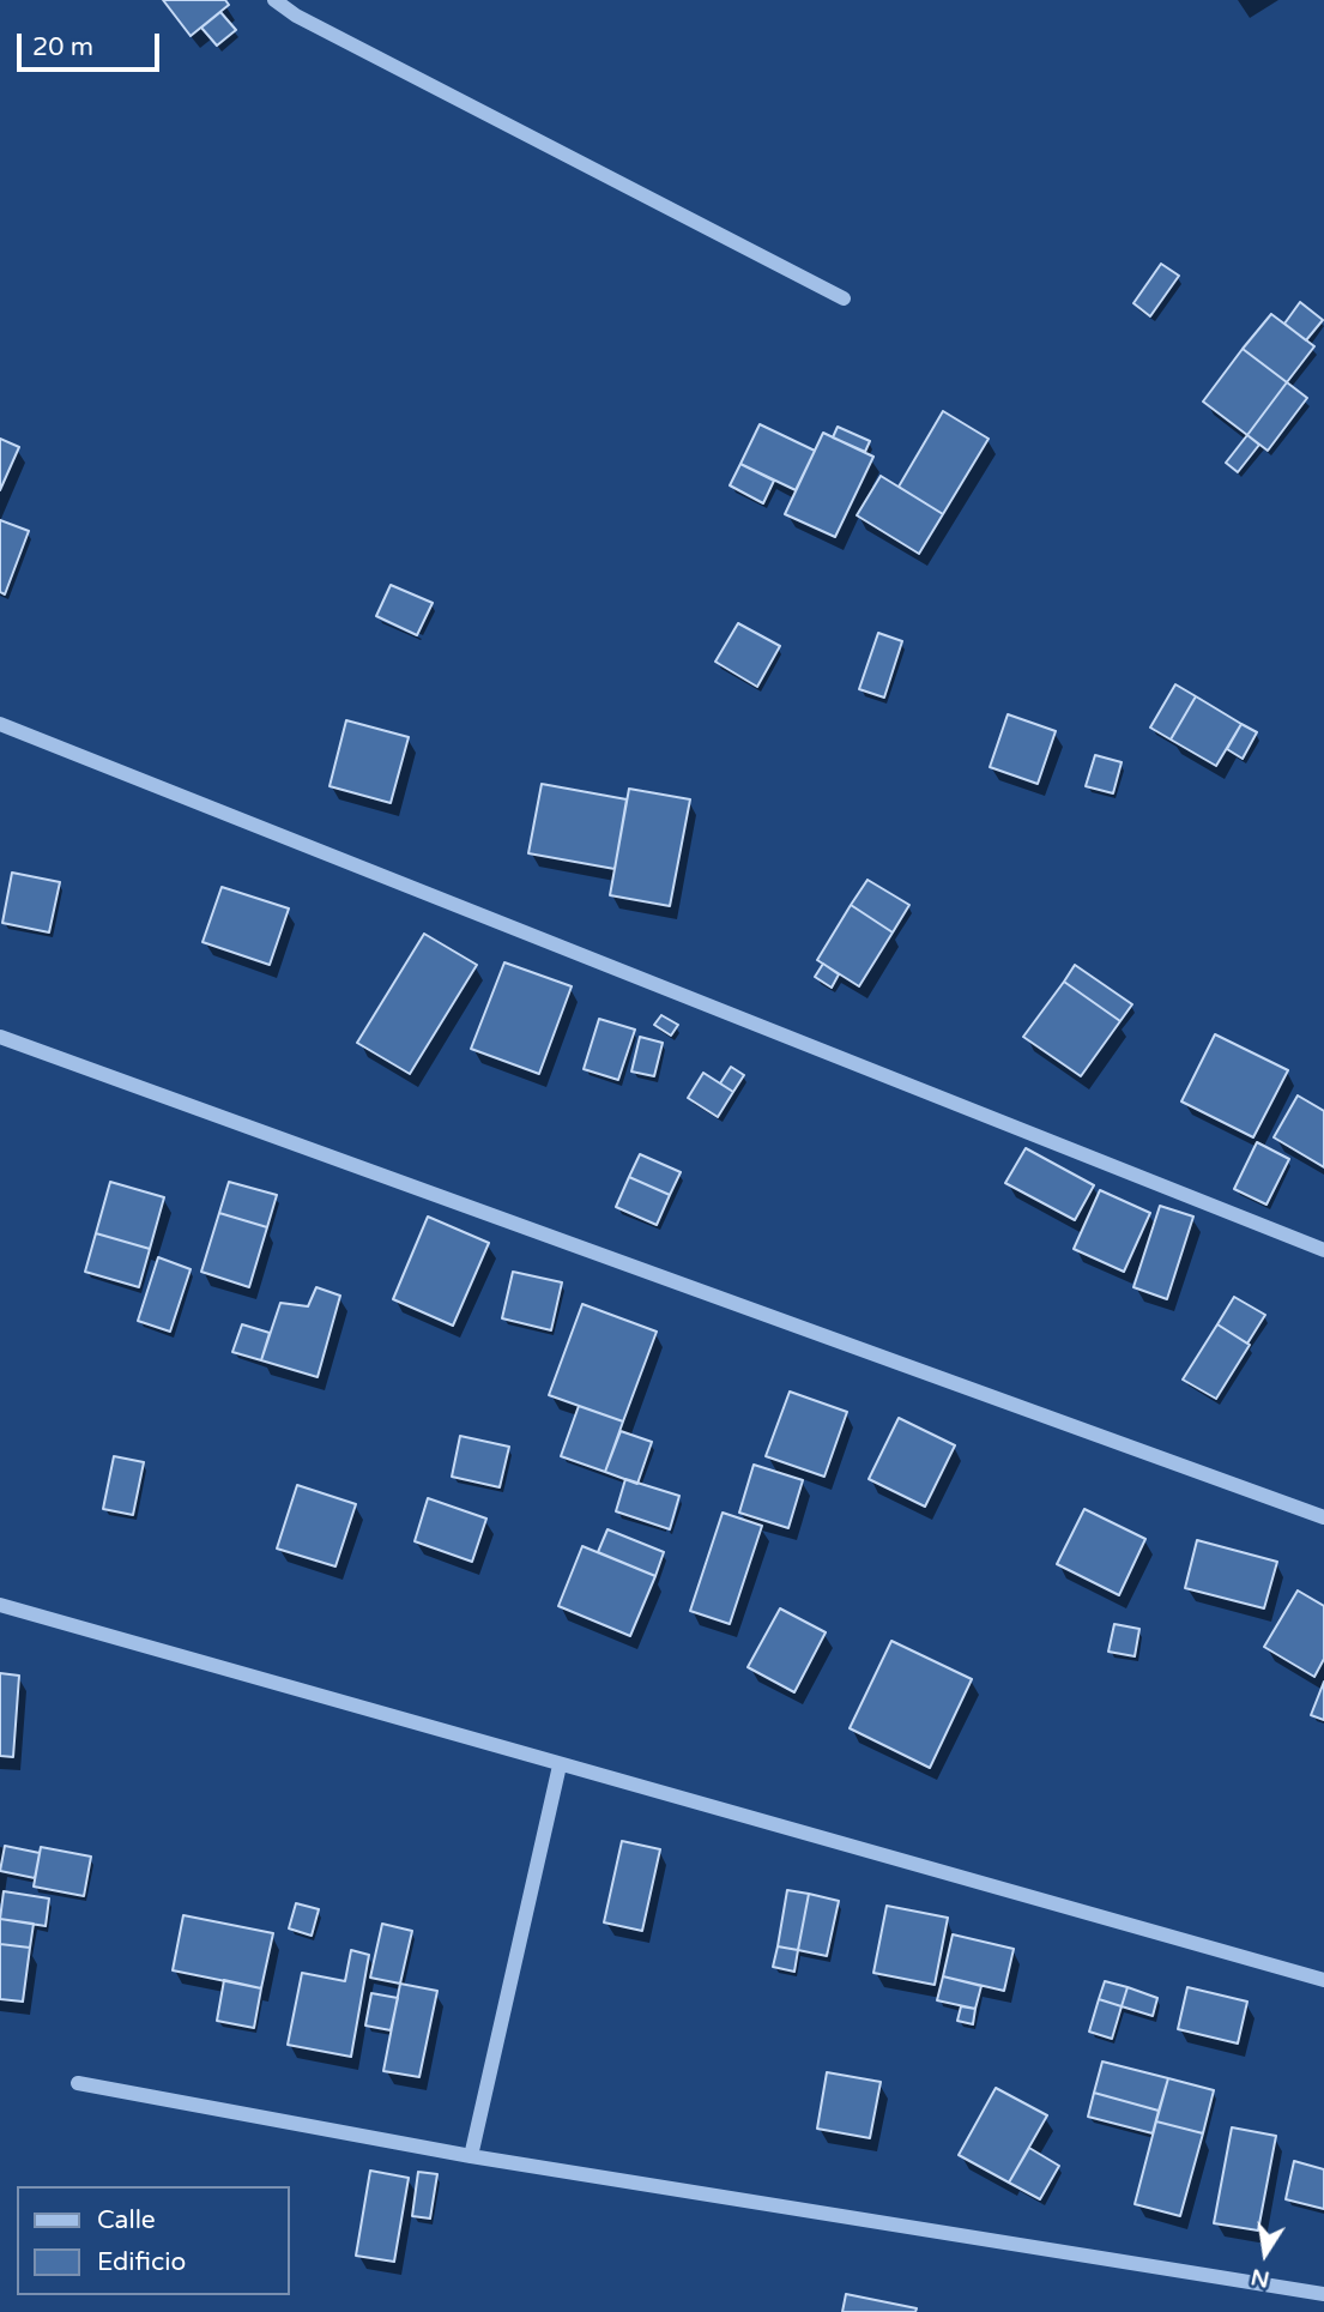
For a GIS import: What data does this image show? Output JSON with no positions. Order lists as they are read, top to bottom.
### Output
{
  "legend": ["Calle", "Edificio"],
  "scale_bar": "20 m",
  "north": "bottom"
}
